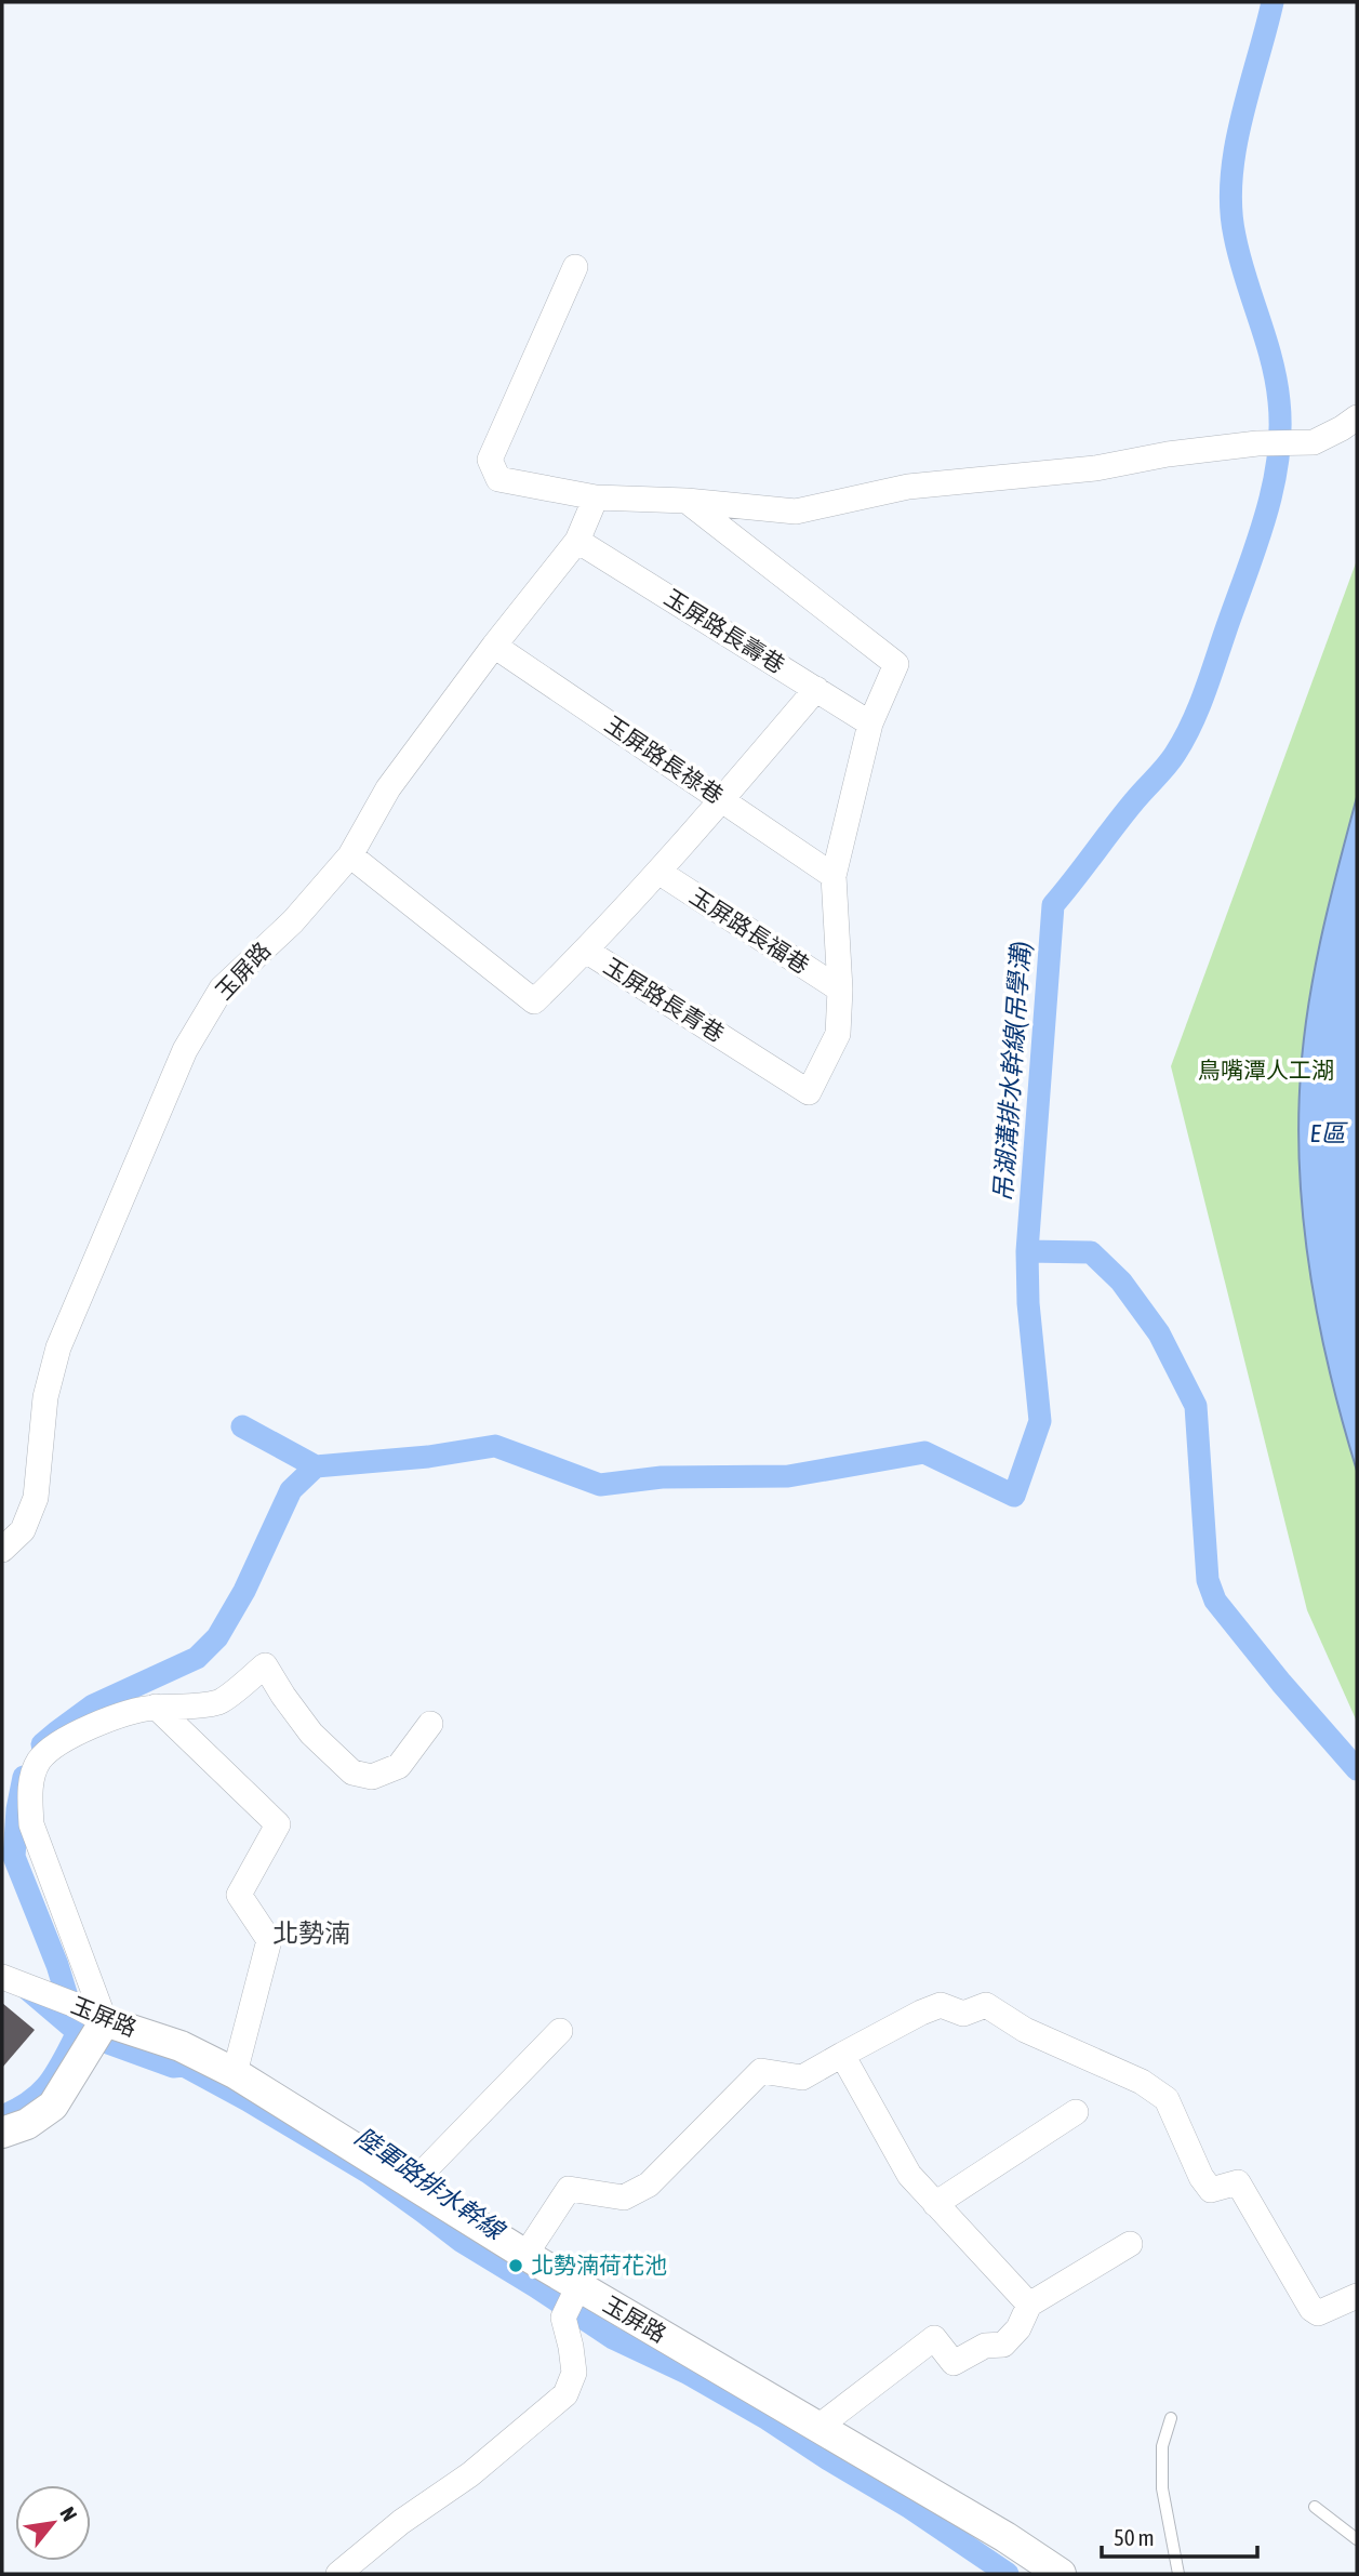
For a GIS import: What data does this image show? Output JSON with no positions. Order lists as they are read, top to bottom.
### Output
{
  "streets": {
    "street": [
      "玉屏路長壽巷",
      "玉屏路長祿巷",
      "玉屏路長福巷",
      "玉屏路",
      "玉屏路長青巷"
    ]
  },
  "crossings": [
    ["玉屏路長壽巷", "玉屏路"],
    ["玉屏路長祿巷", "玉屏路"],
    ["玉屏路長福巷", "玉屏路長青巷"],
    ["玉屏路", "玉屏路長青巷"]
  ],
  "districts": ["北勢湳"],
  "water": ["吊湖溝排水幹線(吊學溝)", "E區", "陸軍路排水幹線"],
  "parks": ["鳥嘴潭人工湖"],
  "places": ["北勢湳荷花池"],
  "scale_bar": "50 m",
  "north": "top right"
}
